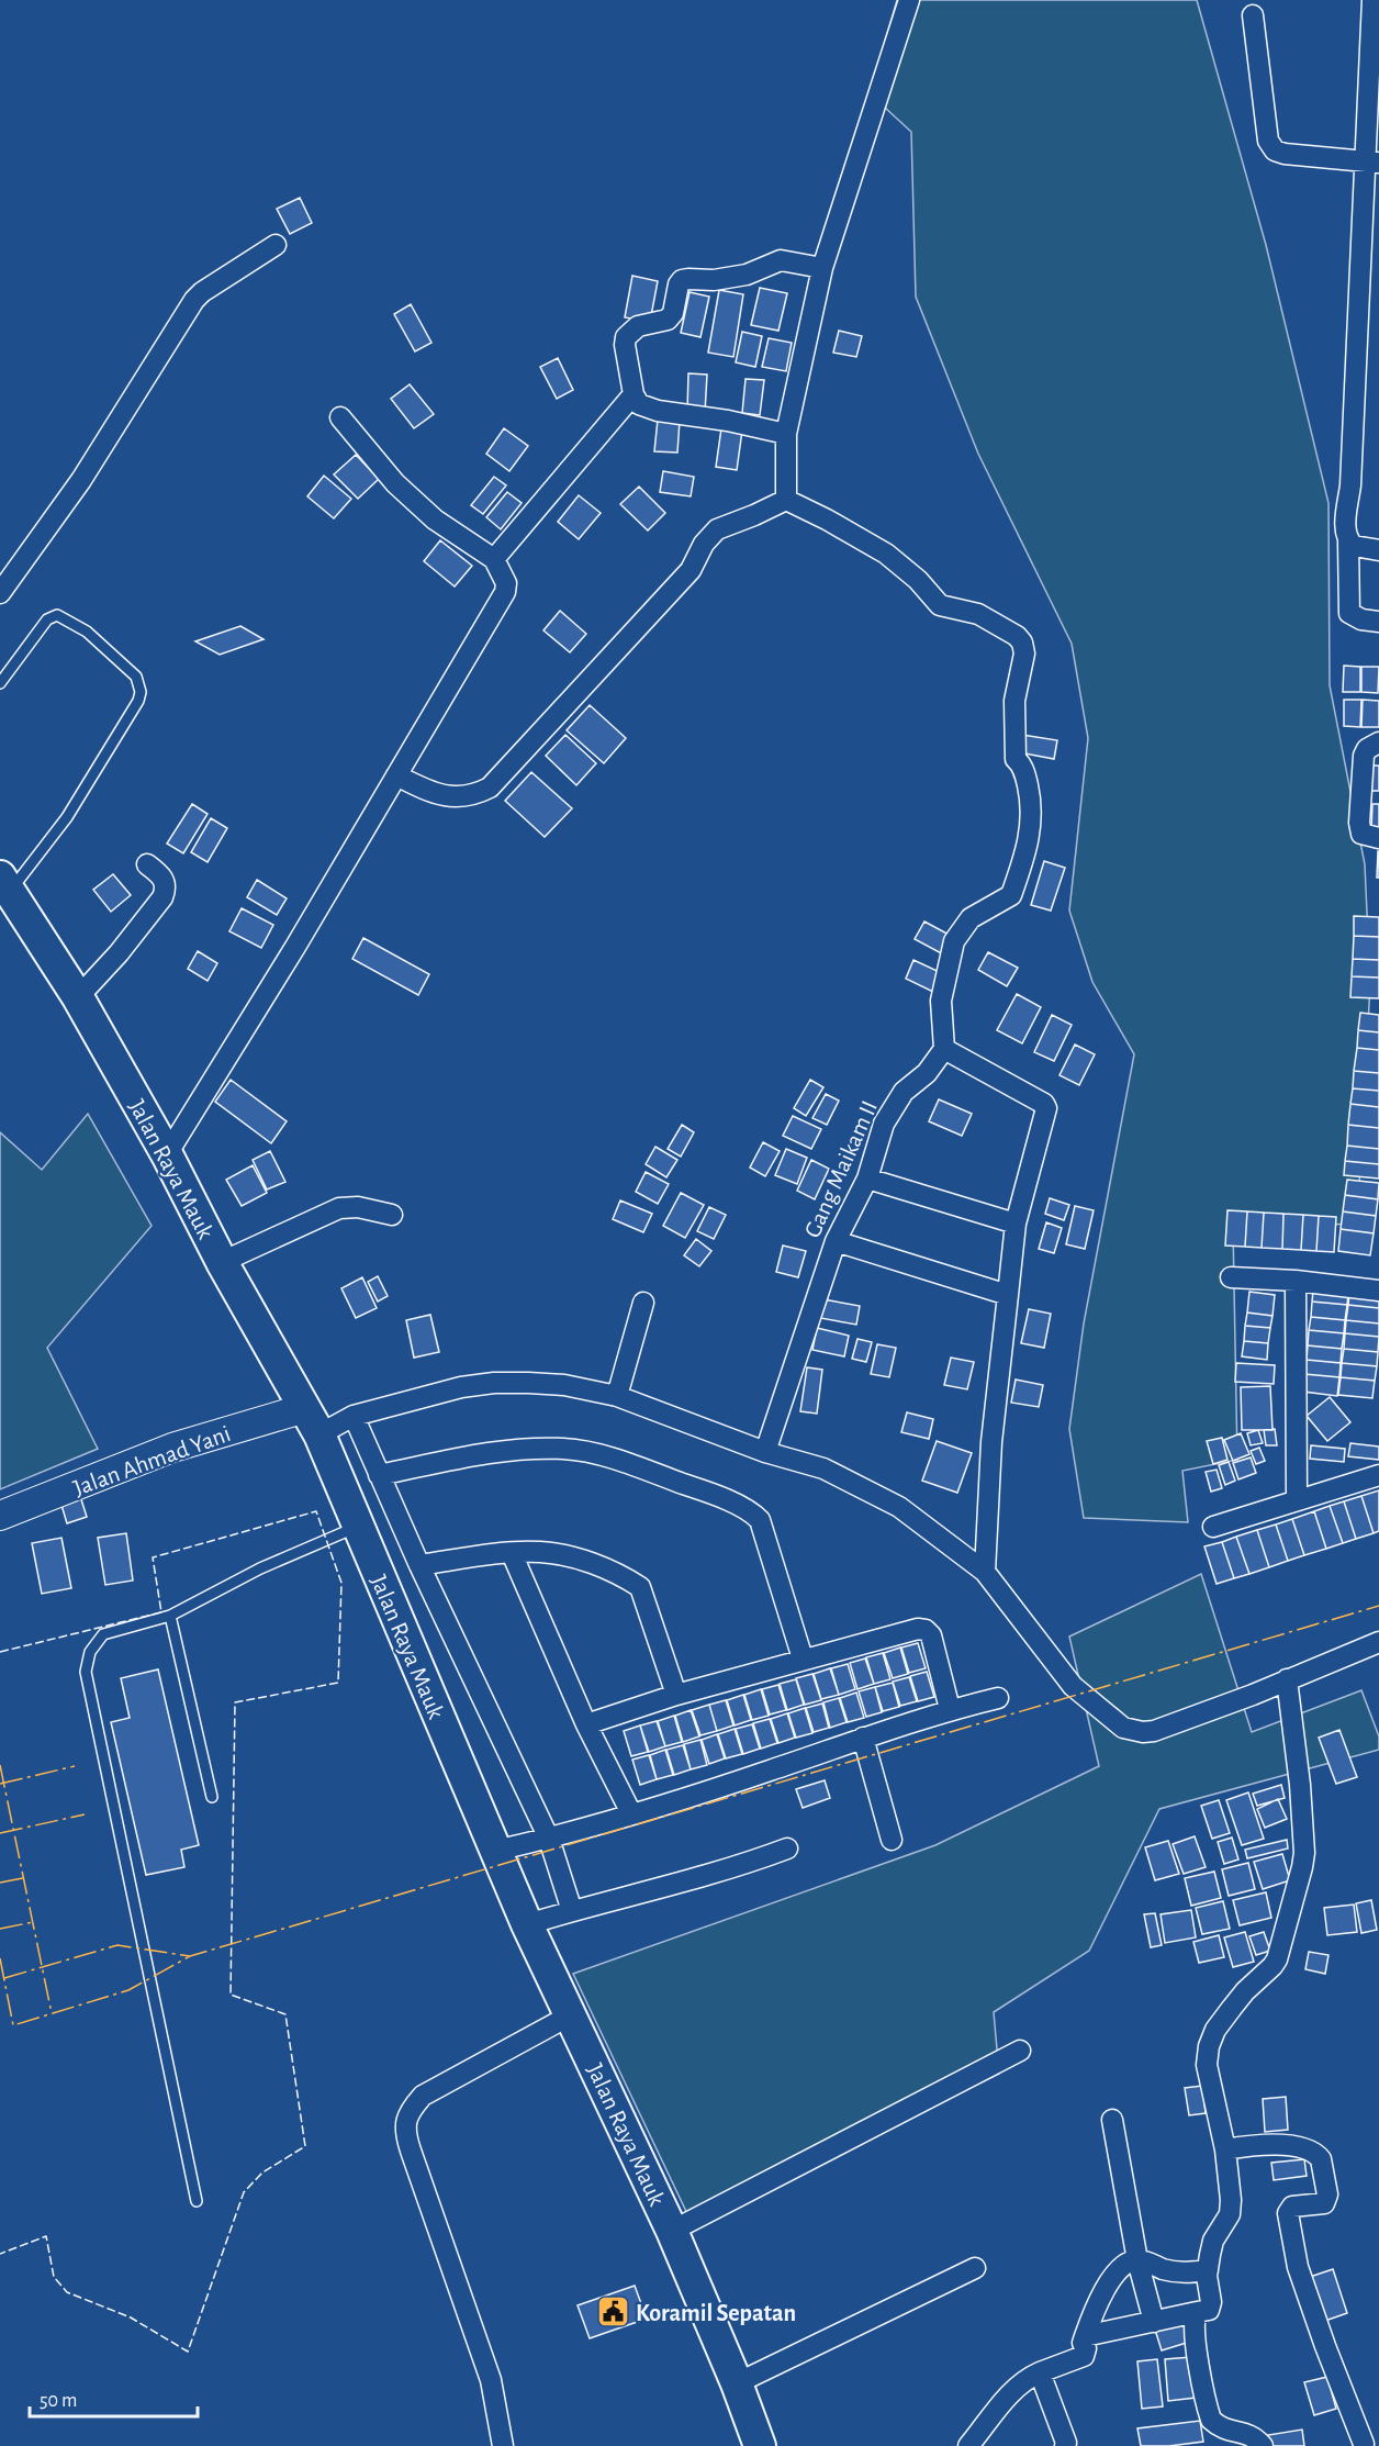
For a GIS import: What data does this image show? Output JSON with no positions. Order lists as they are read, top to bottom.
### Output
{
  "streets": {
    "main road": ["Jalan Raya Mauk"],
    "street": ["Gang Maikam II", "Jalan Ahmad Yani"]
  },
  "crossings": [
    ["Jalan Raya Mauk", "Jalan Ahmad Yani"]
  ],
  "places": {
    "public building": ["Koramil Sepatan"]
  },
  "scale_bar": "50 m"
}
